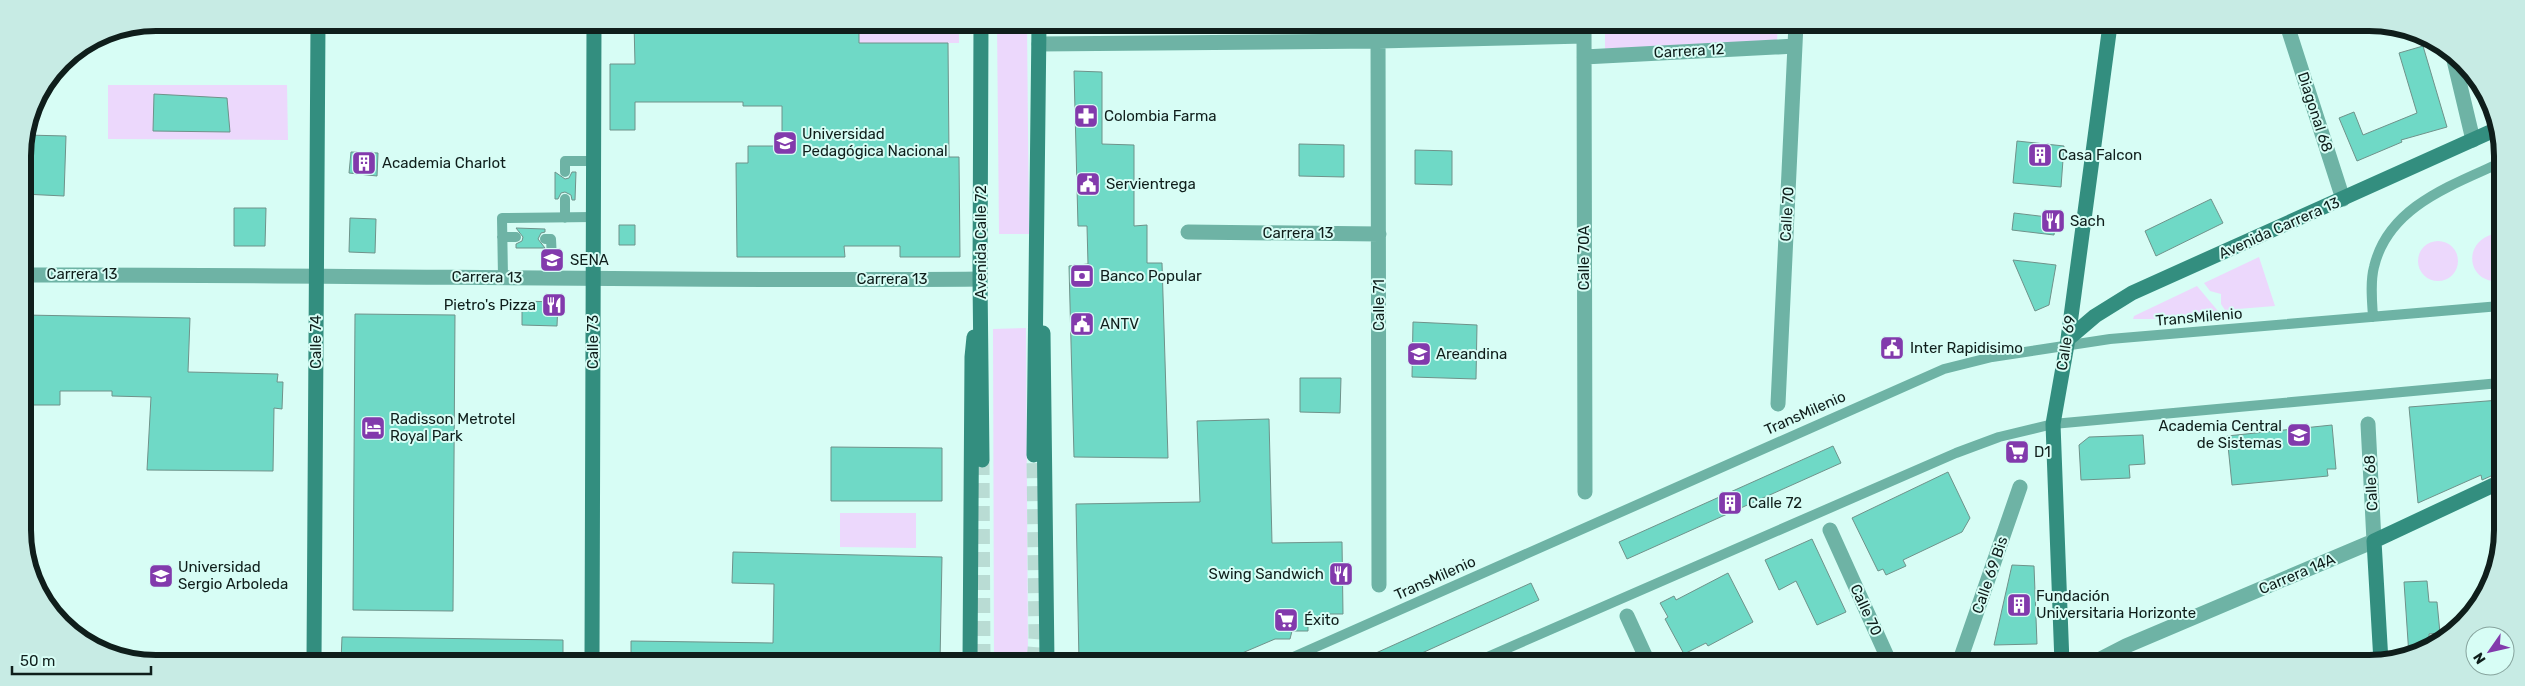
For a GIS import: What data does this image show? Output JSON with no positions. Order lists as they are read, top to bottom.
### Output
{
  "streets": {
    "street": [
      "Carrera 12",
      "Diagonal 68",
      "Calle 70",
      "Avenida Carrera 13",
      "Carrera 13",
      "Avenida Calle 72",
      "Calle 70A",
      "Calle 71",
      "Calle 74",
      "Calle 73",
      "Calle 69",
      "Calle 68",
      "Carrera 14A",
      "Calle 69 Bis"
    ],
    "lane": ["TransMilenio"]
  },
  "crossings": [
    ["Carrera 12", "Calle 70"],
    ["Carrera 12", "Calle 70A"],
    ["Diagonal 68", "Avenida Carrera 13"],
    ["Avenida Carrera 13", "TransMilenio"],
    ["Avenida Carrera 13", "Calle 69"],
    ["Carrera 13", "Avenida Calle 72"],
    ["Carrera 13", "Calle 71"],
    ["Carrera 13", "Calle 74"],
    ["Carrera 13", "Calle 73"],
    ["TransMilenio", "Calle 69"],
    ["Calle 68", "Carrera 14A"]
  ],
  "places": {
    "pharmacy": ["Colombia Farma"],
    "school or university": [
      "Universidad Pedagógica Nacional",
      "SENA",
      "Areandina",
      "Academia Central de Sistemas",
      "Universidad Sergio Arboleda"
    ],
    "building": [
      "Casa Falcon",
      "Academia Charlot",
      "Calle 72",
      "Fundación Universitaria Horizonte"
    ],
    "public building": ["Servientrega", "ANTV", "Inter Rapidisimo"],
    "restaurant": ["Sach", "Pietro's Pizza", "Swing Sandwich"],
    "bank": ["Banco Popular"],
    "hotel": ["Radisson Metrotel Royal Park"],
    "supermarket": ["D1", "Éxito"]
  },
  "scale_bar": "50 m",
  "north": "bottom left"
}
